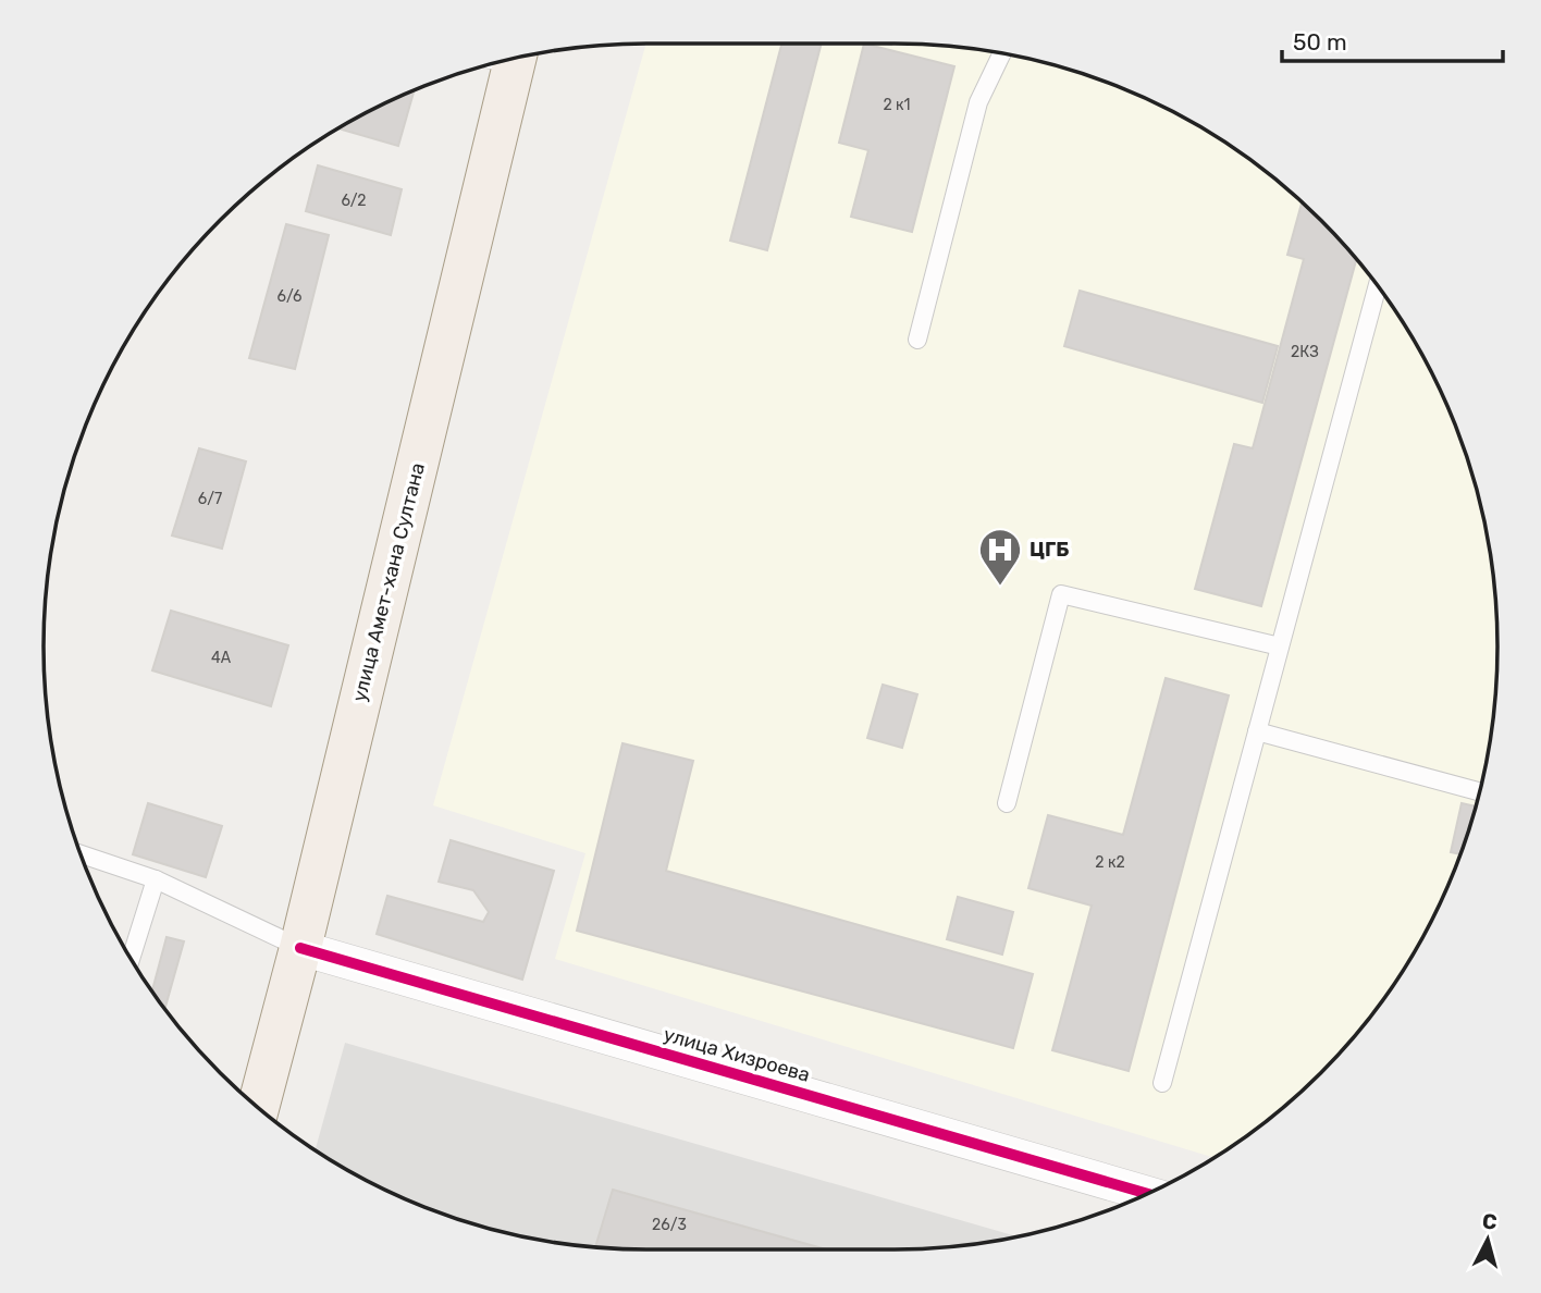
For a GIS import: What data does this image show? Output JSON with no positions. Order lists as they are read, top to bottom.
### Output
{
  "streets": {
    "main road": ["улица Амет-хана Султана"],
    "street": ["улица Хизроева"]
  },
  "crossings": [
    ["улица Амет-хана Султана", "улица Хизроева"]
  ],
  "places": {
    "hospital": ["ЦГБ"]
  },
  "house_numbers": [
    "2 к1",
    "6/2",
    "6/6",
    "2КЗ",
    "6/7",
    "4А",
    "2 к2",
    "26/3"
  ],
  "scale_bar": "50 m",
  "north": "top"
}
